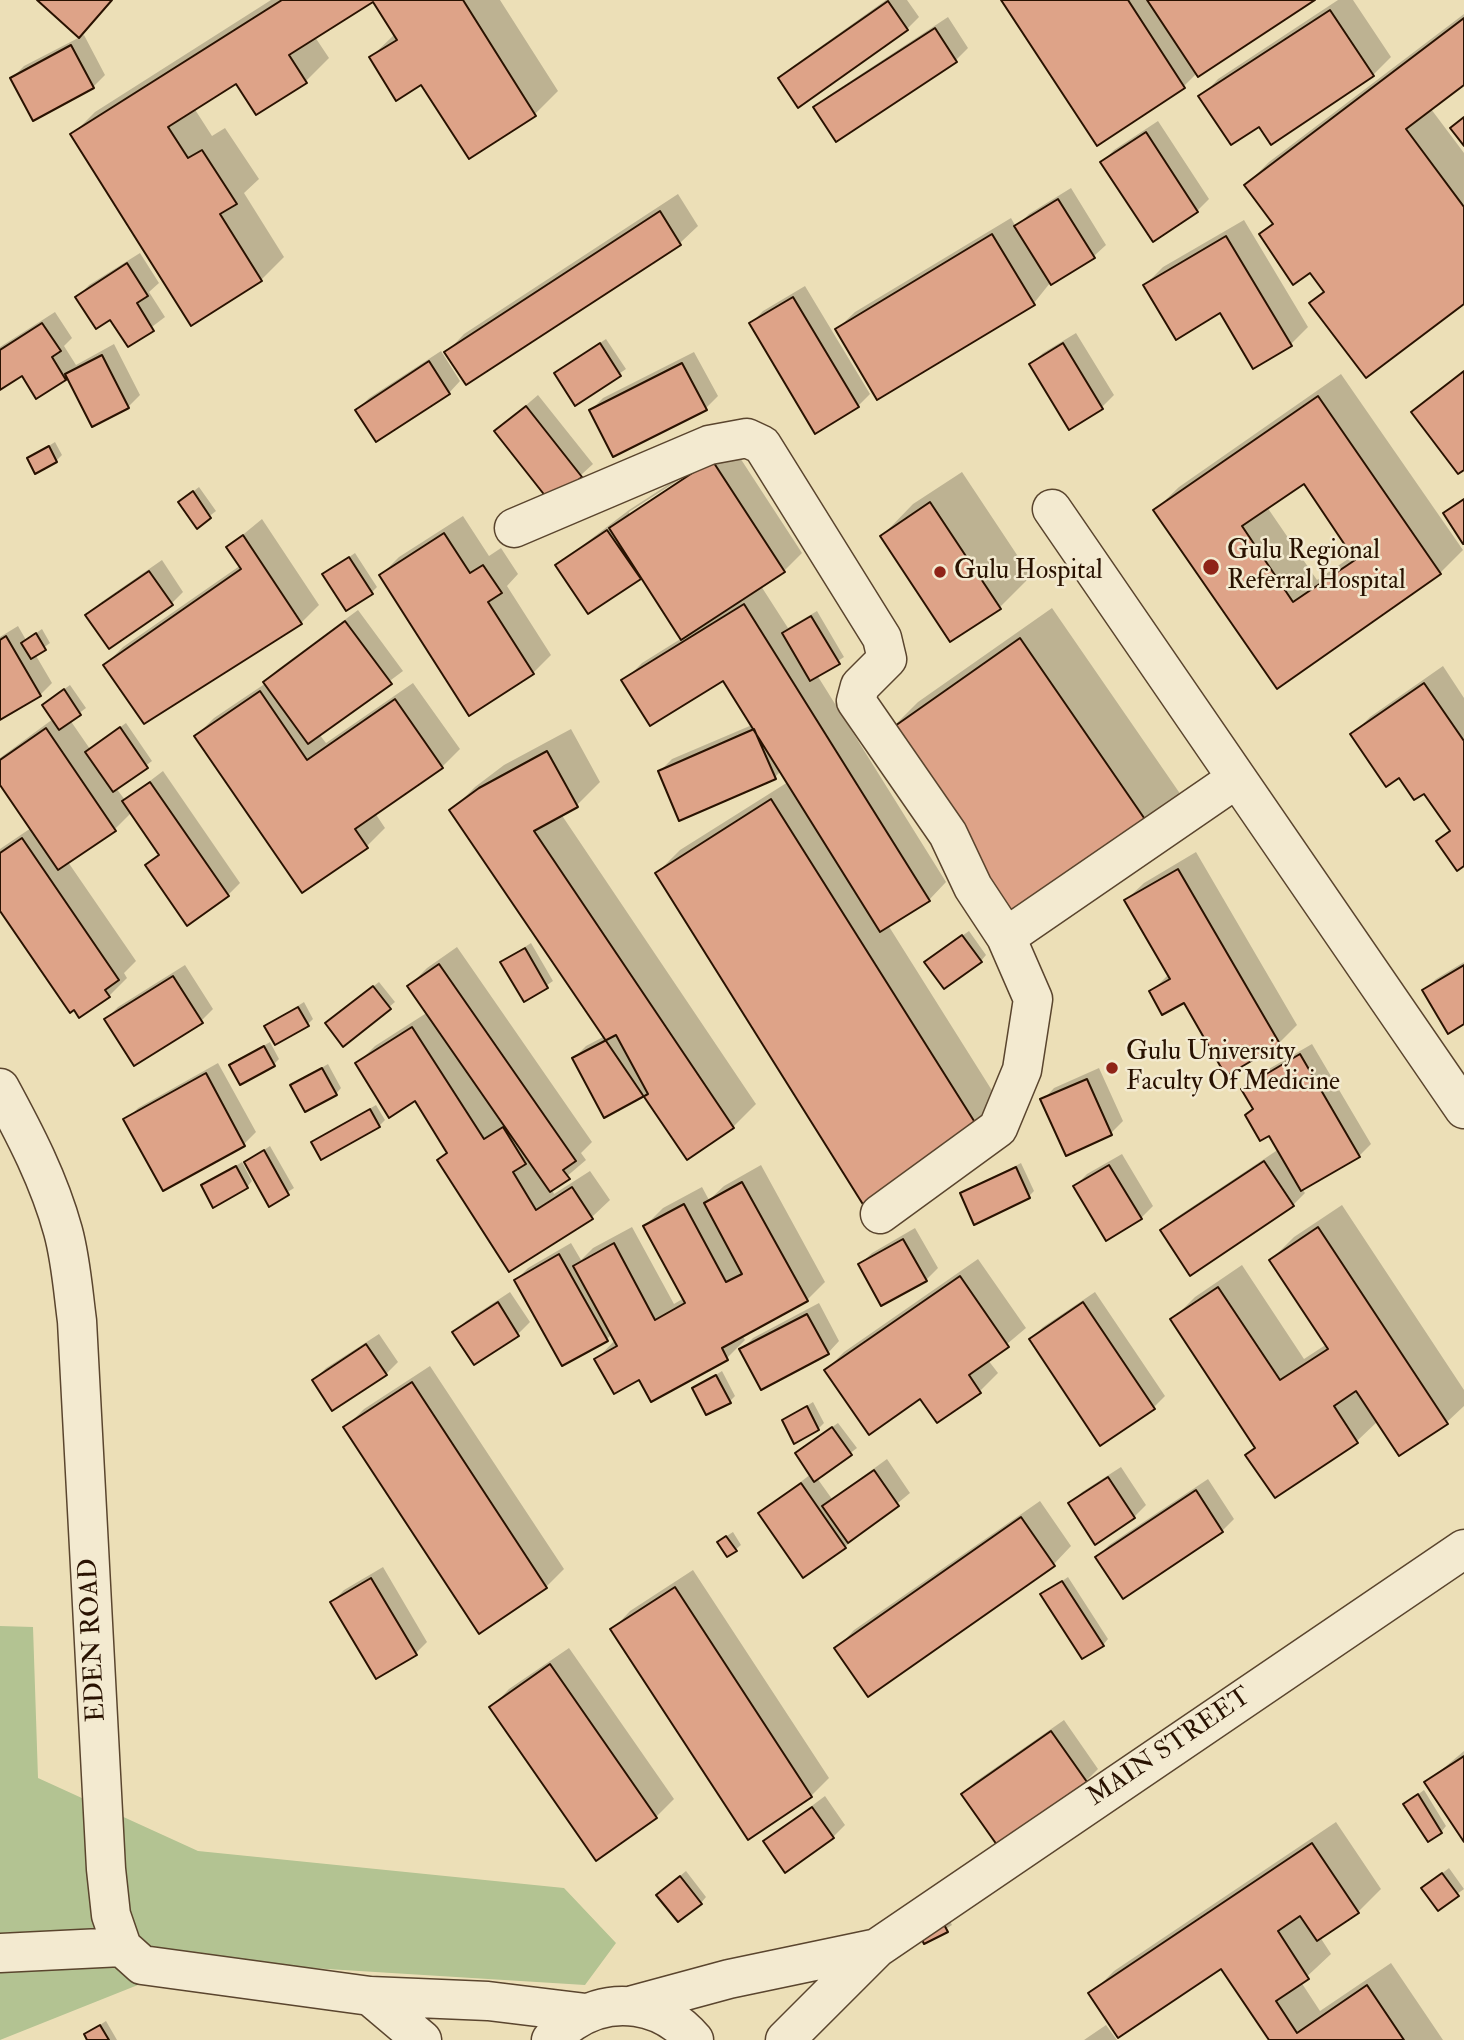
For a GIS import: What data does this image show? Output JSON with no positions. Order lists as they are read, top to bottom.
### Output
{
  "streets": {
    "street": ["EDEN ROAD", "MAIN STREET"]
  },
  "places": ["Gulu Regional Referral Hospital", "Gulu Hospital", "Gulu University Faculty Of Medicine"]
}
